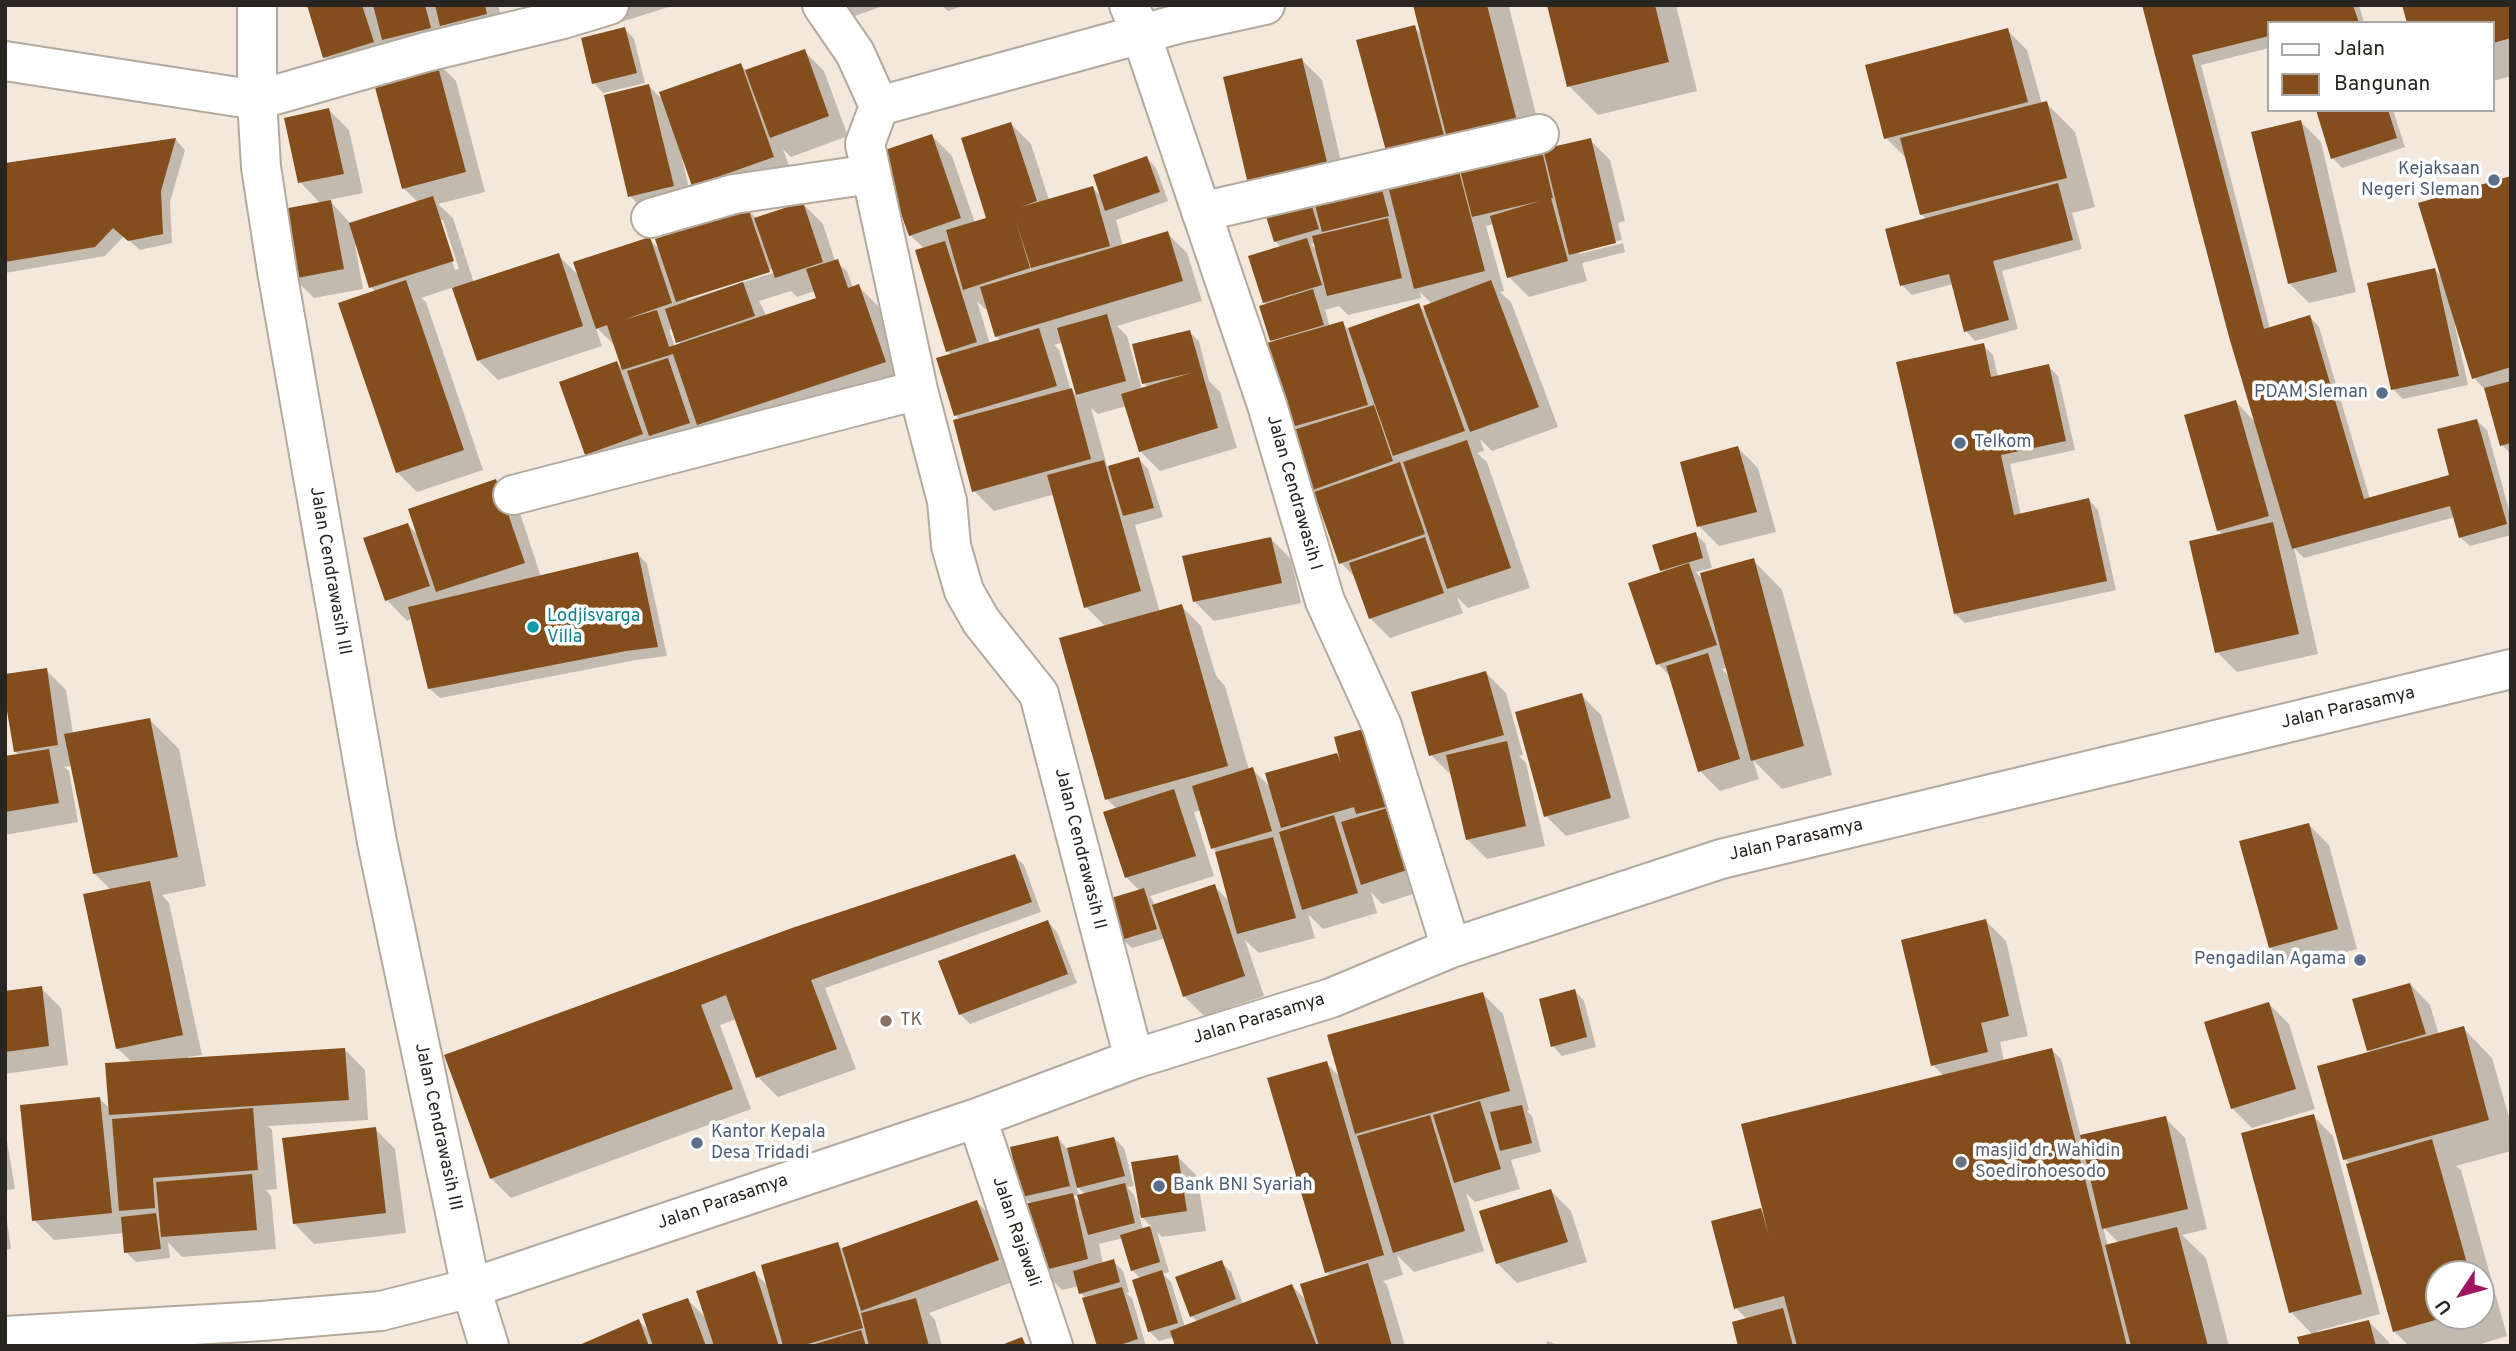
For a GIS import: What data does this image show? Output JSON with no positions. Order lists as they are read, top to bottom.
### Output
{
  "streets": {
    "street": [
      "Jalan Cendrawasih I",
      "Jalan Cendrawasih III",
      "Jalan Parasamya",
      "Jalan Cendrawasih II",
      "Jalan Rajawali"
    ]
  },
  "crossings": [
    ["Jalan Cendrawasih I", "Jalan Parasamya"],
    ["Jalan Cendrawasih III", "Jalan Parasamya"],
    ["Jalan Parasamya", "Jalan Cendrawasih II"],
    ["Jalan Parasamya", "Jalan Rajawali"]
  ],
  "places": [
    "Kejaksaan Negeri Sleman",
    "PDAM Sleman",
    "Telkom",
    "Lodjisvarga Villa",
    "Pengadilan Agama",
    "TK",
    "Kantor Kepala Desa Tridadi",
    "masjid dr. Wahidin Soedirohoesodo",
    "Bank BNI Syariah"
  ],
  "legend": ["Jalan", "Bangunan"],
  "north": "bottom left"
}
